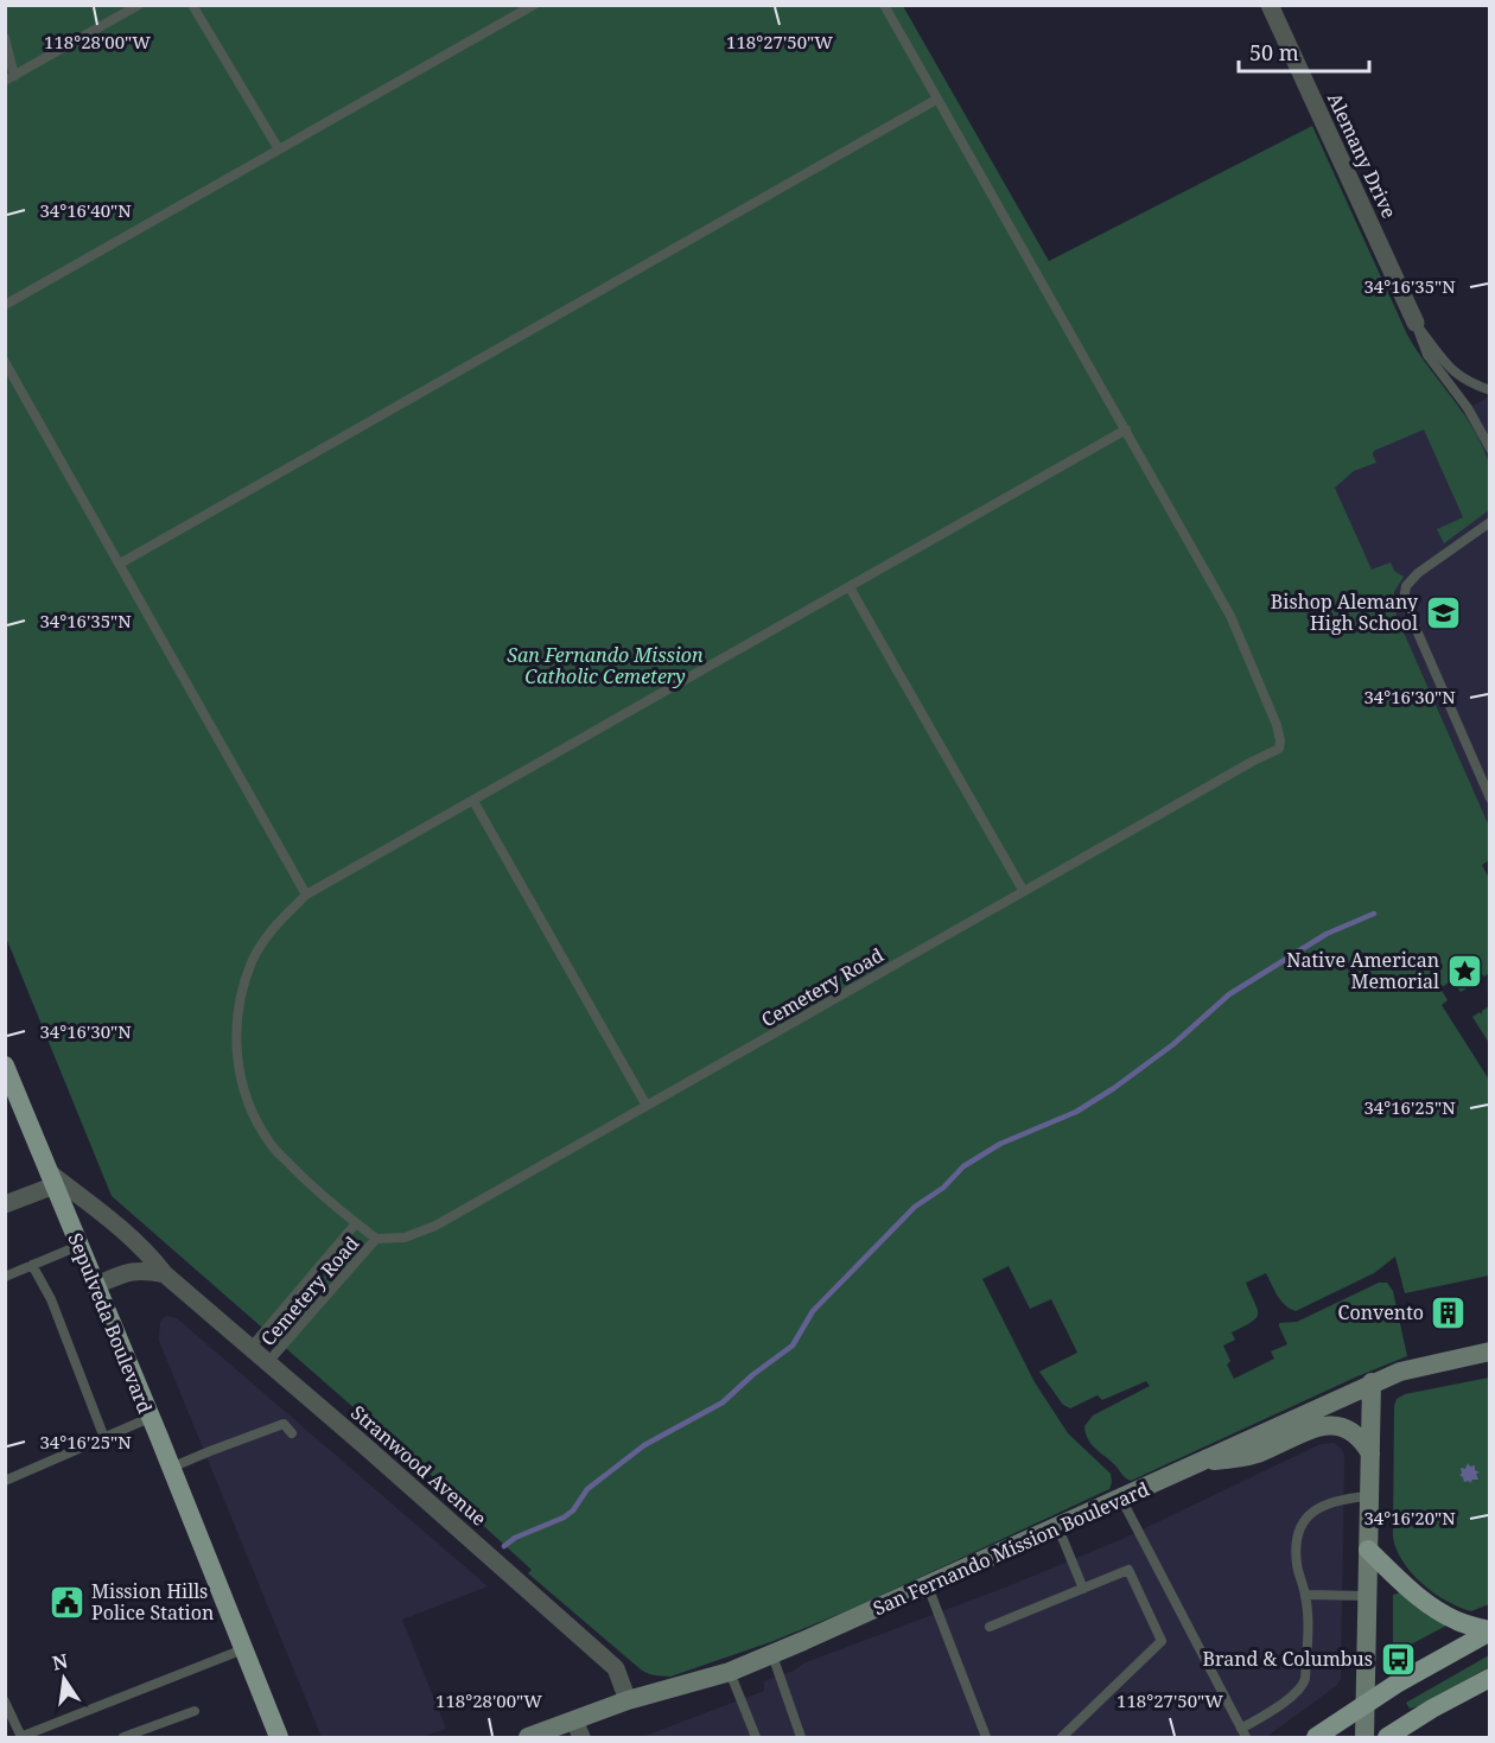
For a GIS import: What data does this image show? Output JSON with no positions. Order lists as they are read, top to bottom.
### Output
{
  "streets": {
    "main road": ["Sepulveda Boulevard", "San Fernando Mission Boulevard"],
    "street": ["Alemany Drive", "Stranwood Avenue"],
    "lane": ["Cemetery Road"]
  },
  "crossings": [
    ["Cemetery Road", "Stranwood Avenue"],
    ["Sepulveda Boulevard", "Stranwood Avenue"],
    ["Stranwood Avenue", "San Fernando Mission Boulevard"]
  ],
  "parks": ["San Fernando Mission Catholic Cemetery"],
  "places": {
    "school or university": ["Bishop Alemany High School"],
    "place": ["Native American Memorial"],
    "building": ["Convento"],
    "public building": ["Mission Hills Police Station"],
    "bus stop": ["Brand & Columbus"]
  },
  "scale_bar": "50 m",
  "north": "top",
  "coordinates": [
    "118°28'00\"W",
    "118°27'50\"W",
    "34°16'40\"N",
    "34°16'35\"N",
    "34°16'30\"N",
    "34°16'25\"N",
    "34°16'20\"N"
  ]
}
